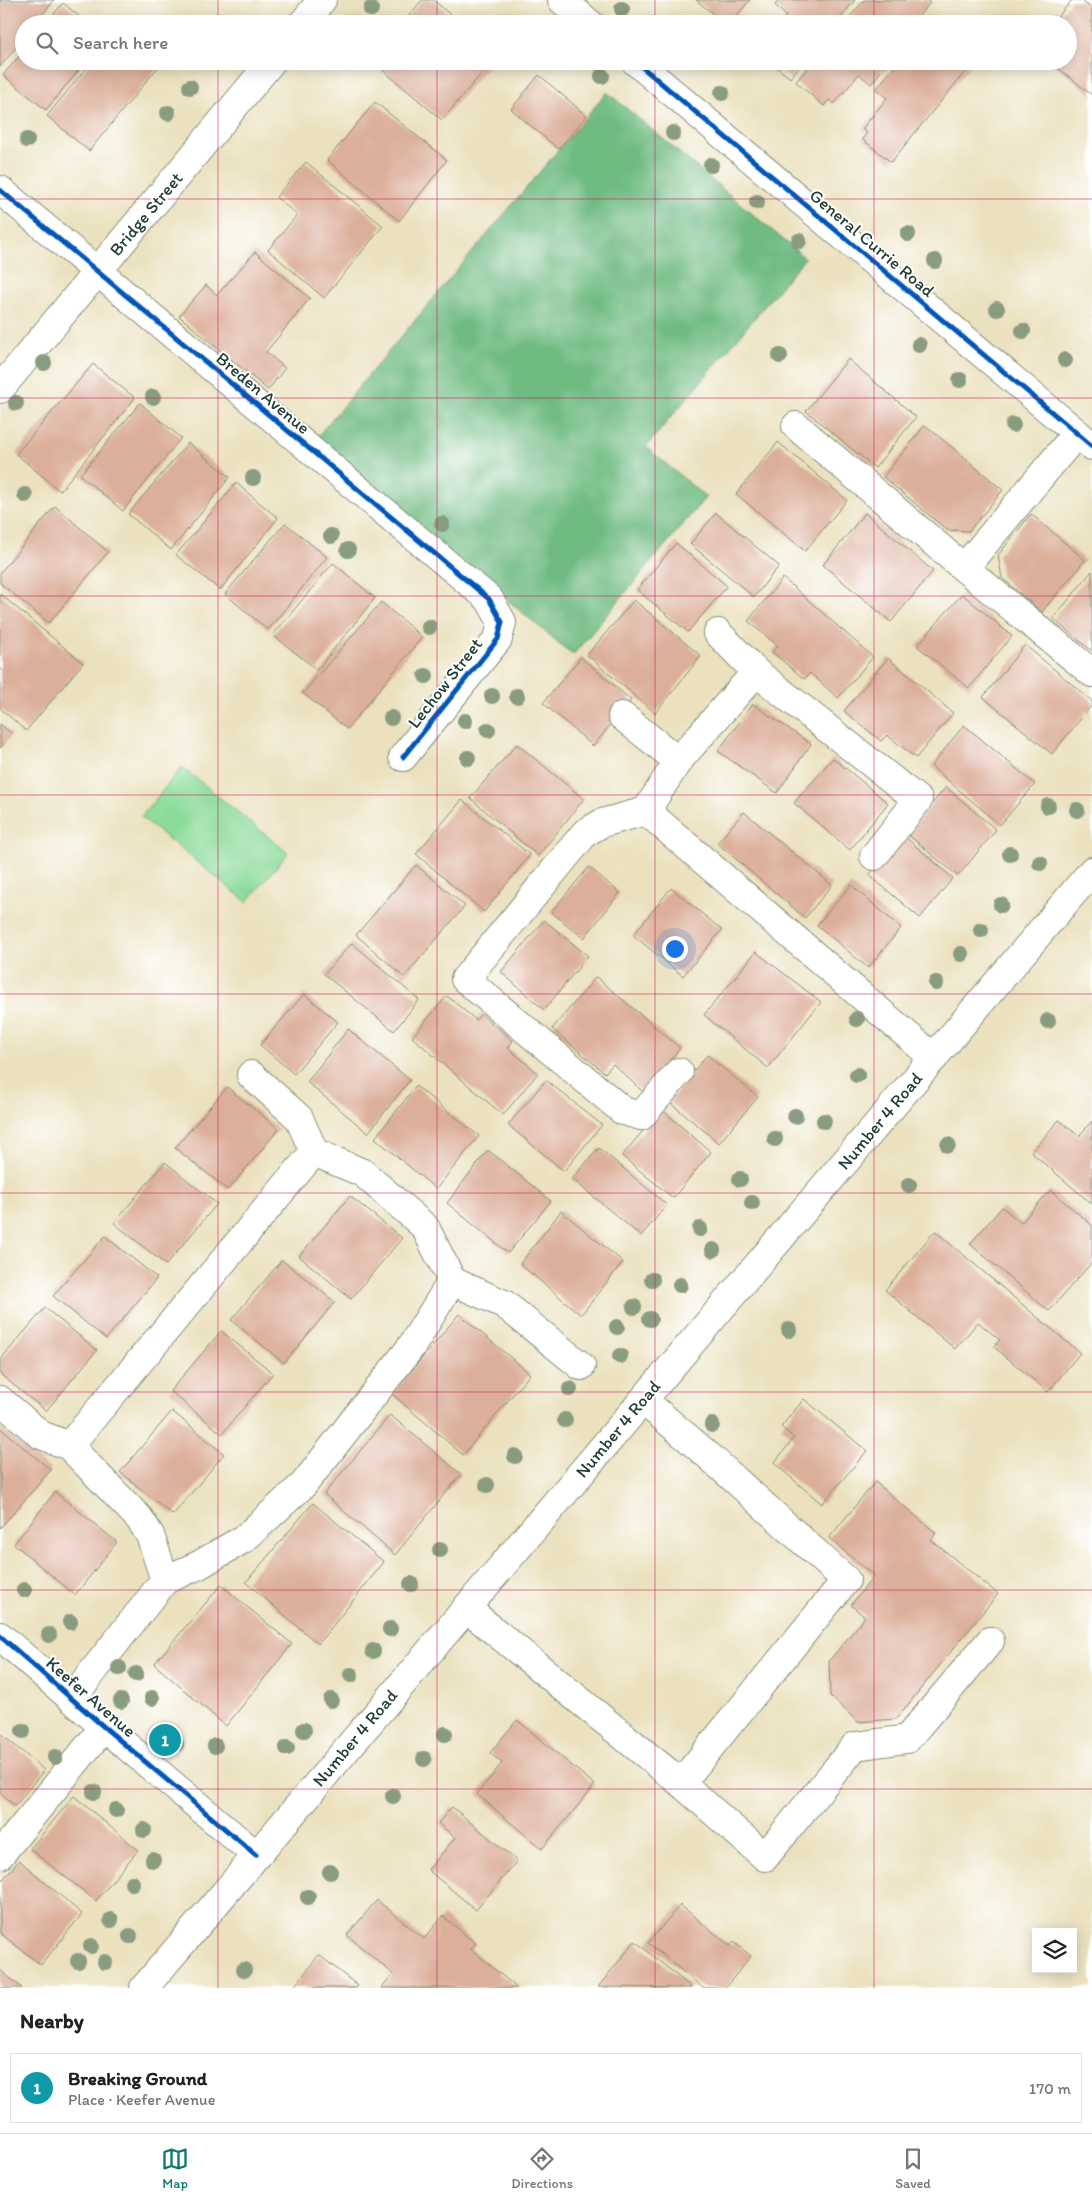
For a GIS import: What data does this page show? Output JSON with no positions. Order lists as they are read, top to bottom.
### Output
{
  "streets": {
    "street": [
      "Bridge Street",
      "General Currie Road",
      "Breden Avenue",
      "Lechow Street",
      "Number 4 Road",
      "Keefer Avenue"
    ]
  },
  "crossings": [
    ["Bridge Street", "Breden Avenue"],
    ["Breden Avenue", "Lechow Street"],
    ["Number 4 Road", "Keefer Avenue"]
  ],
  "page": {
    "search": "Search here",
    "pins": "1",
    "heading": "Nearby",
    "list": [
      {
        "mark": "1",
        "name": "Breaking Ground",
        "note": "Place · Keefer Avenue",
        "value": "170 m"
      }
    ],
    "nav": ["Map", "Directions", "Saved"]
  }
}
